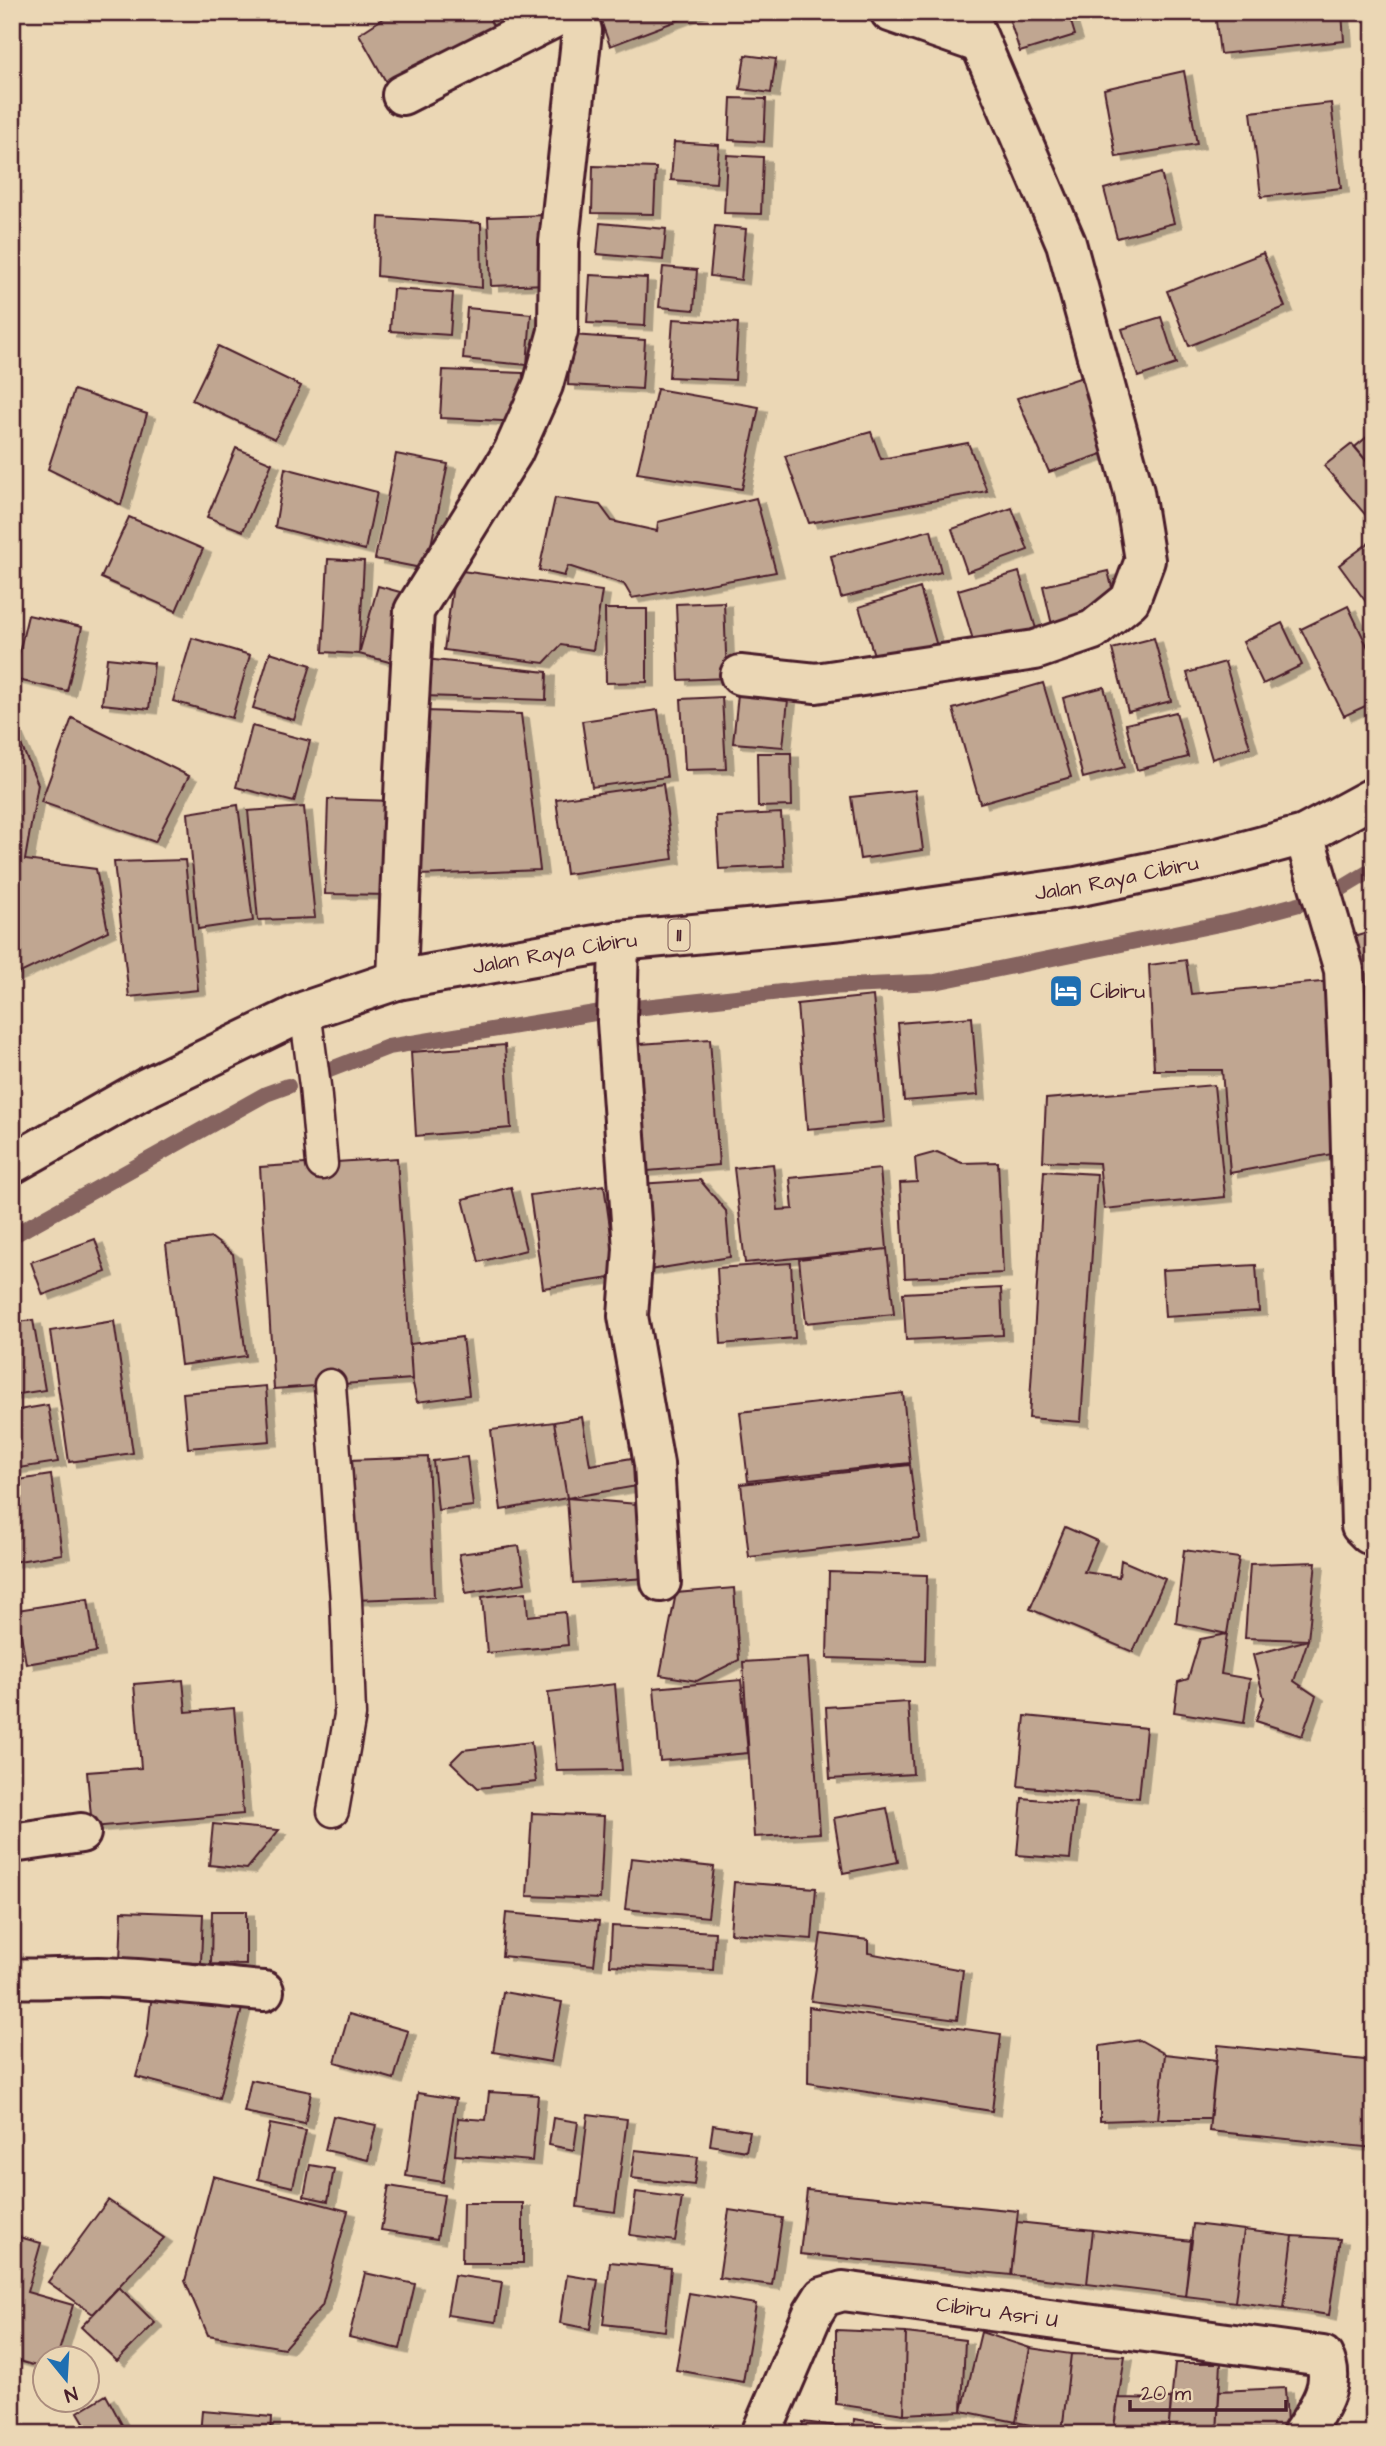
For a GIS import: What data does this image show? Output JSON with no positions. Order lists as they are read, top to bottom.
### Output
{
  "streets": {
    "main road": ["Jalan Raya Cibiru", "11", "Cibiru Asri U"]
  },
  "places": {
    "hotel": ["Cibiru"]
  },
  "scale_bar": "20 m",
  "north": "bottom"
}
